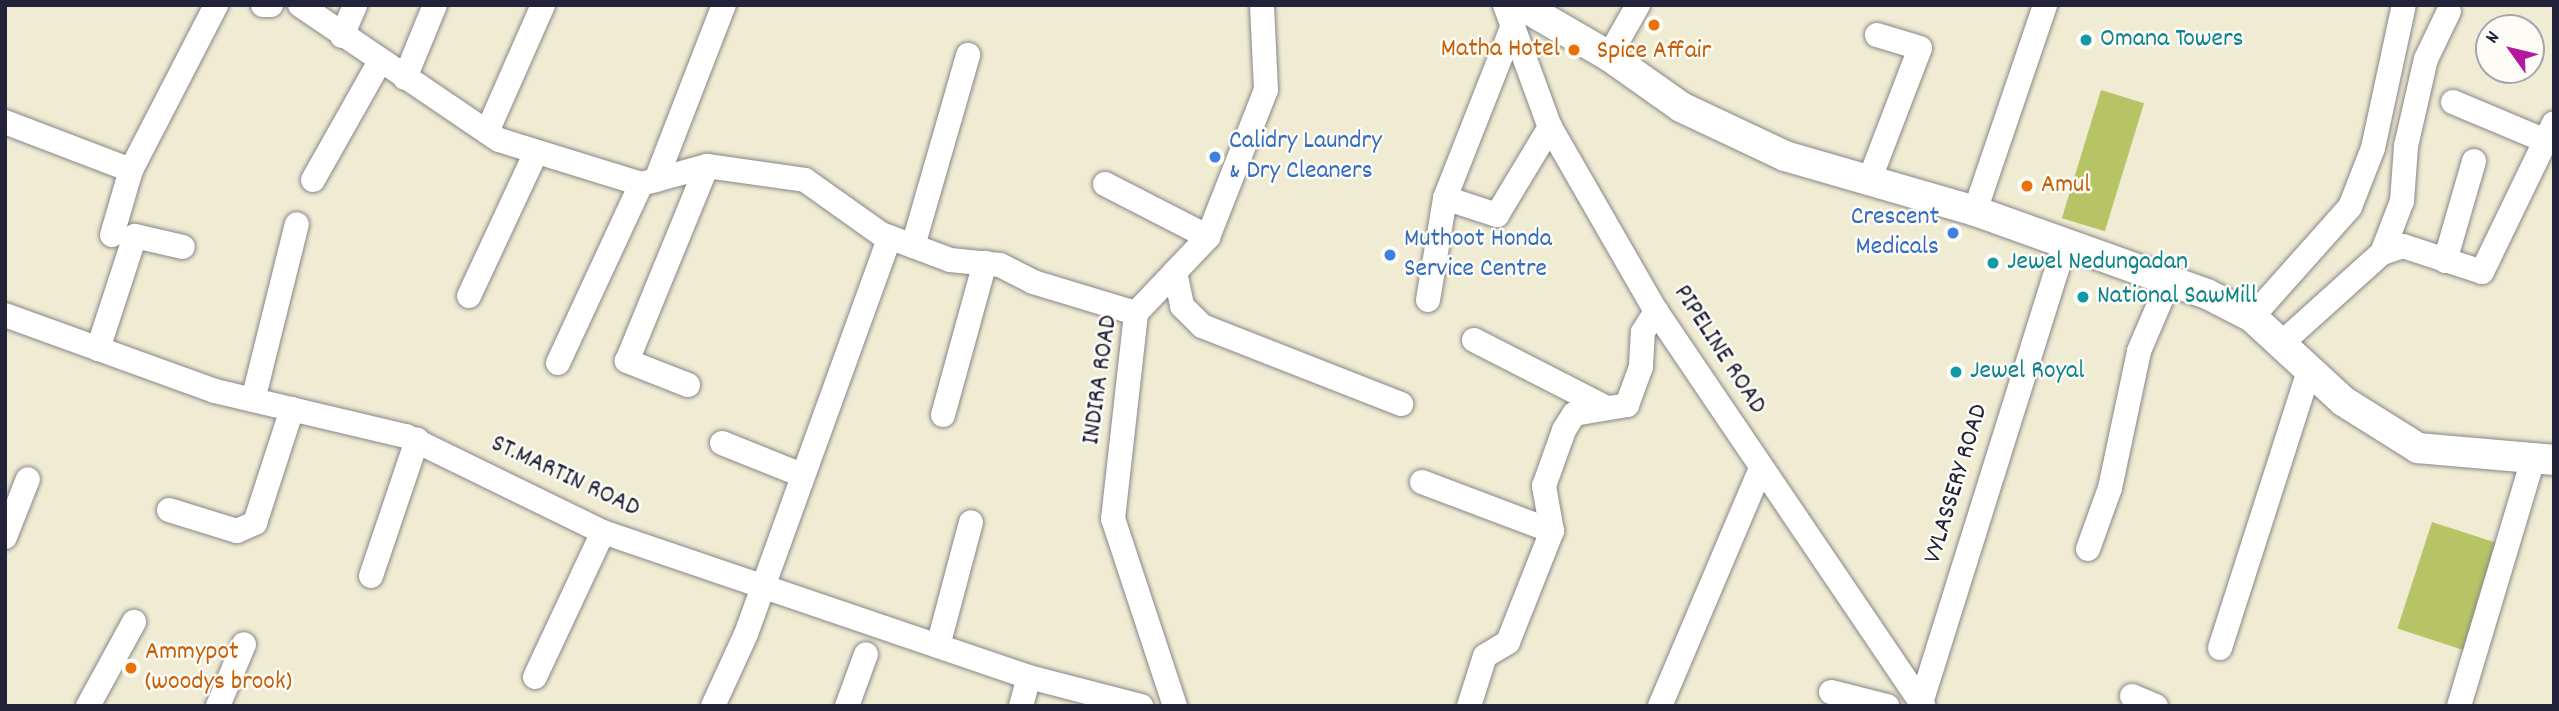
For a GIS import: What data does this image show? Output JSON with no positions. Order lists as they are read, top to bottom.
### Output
{
  "streets": {
    "street": [
      "PIPELINE ROAD",
      "INDIRA ROAD",
      "ST.MARTIN ROAD",
      "VYLASSERY ROAD"
    ]
  },
  "crossings": [
    ["PIPELINE ROAD", "VYLASSERY ROAD"]
  ],
  "places": [
    "Spice Affair",
    "Omana Towers",
    "Matha Hotel",
    "Calidry Laundry & Dry Cleaners",
    "Amul",
    "Crescent Medicals",
    "Muthoot Honda Service Centre",
    "Jewel Nedungadan",
    "National SawMill",
    "Jewel Royal",
    "Ammypot (woodys brook)"
  ],
  "north": "top left"
}
